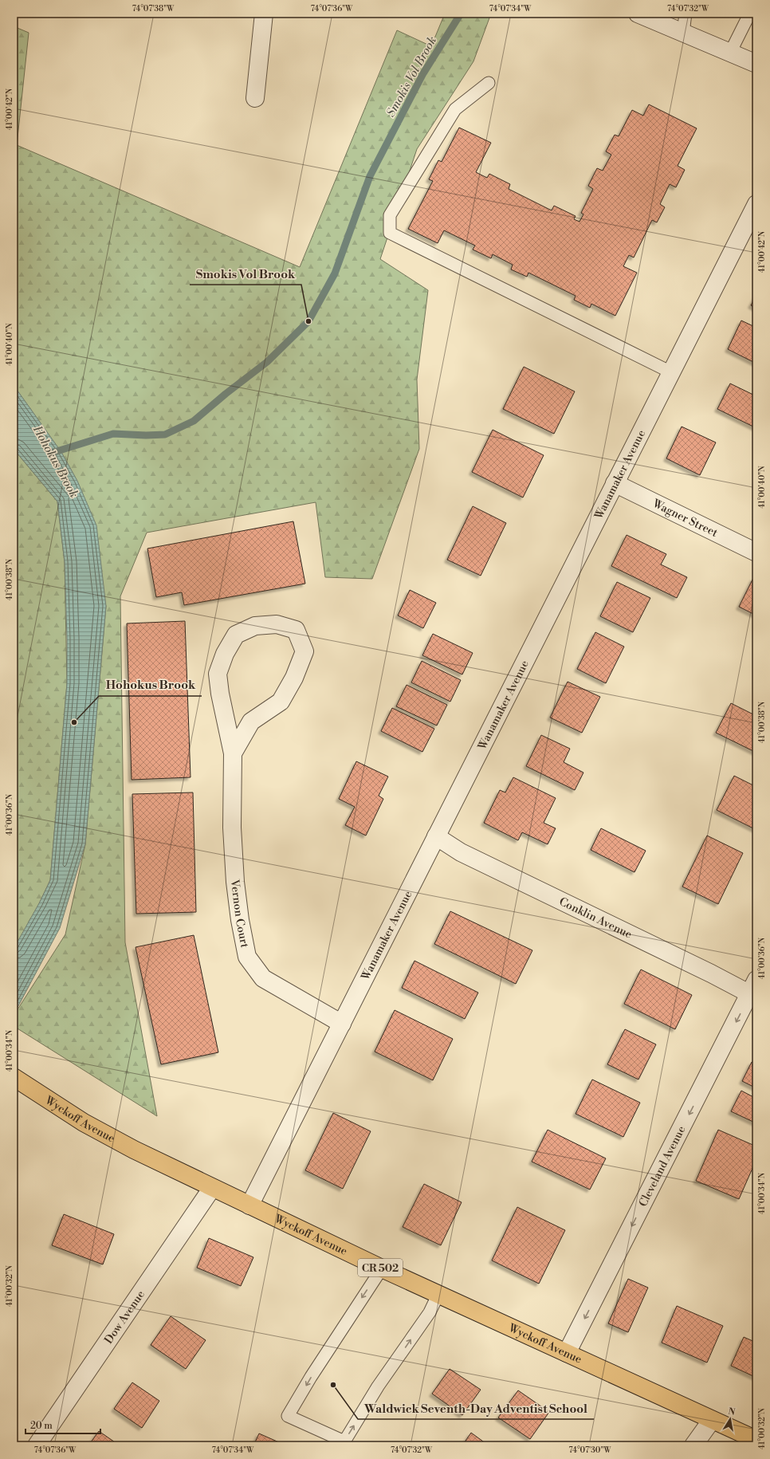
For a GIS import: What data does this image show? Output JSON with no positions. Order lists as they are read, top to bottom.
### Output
{
  "streets": {
    "main road": ["Wyckoff Avenue", "CR 502"],
    "street": [
      "Wanamaker Avenue",
      "Wagner Street",
      "Vernon Court",
      "Conklin Avenue",
      "Cleveland Avenue",
      "Dow Avenue"
    ]
  },
  "crossings": [
    ["Wanamaker Avenue", "Wagner Street"],
    ["Wanamaker Avenue", "Vernon Court"],
    ["Wanamaker Avenue", "Conklin Avenue"],
    ["Wanamaker Avenue", "Wyckoff Avenue"],
    ["Conklin Avenue", "Cleveland Avenue"],
    ["Wyckoff Avenue", "Cleveland Avenue"],
    ["Wyckoff Avenue", "Dow Avenue"]
  ],
  "one_way": ["Cleveland Avenue"],
  "water": ["Smokis Vol Brook", "Hohokus Brook"],
  "places": ["Smokis Vol Brook", "Hohokus Brook", "Waldwick Seventh-Day Adventist School"],
  "scale_bar": "20 m",
  "north": "top",
  "coordinates": [
    "74°07'38\"W",
    "74°07'36\"W",
    "74°07'34\"W",
    "74°07'32\"W",
    "41°00'42\"N",
    "41°00'40\"N",
    "41°00'38\"N",
    "41°00'36\"N",
    "41°00'34\"N",
    "41°00'32\"N",
    "74°07'30\"W"
  ]
}
